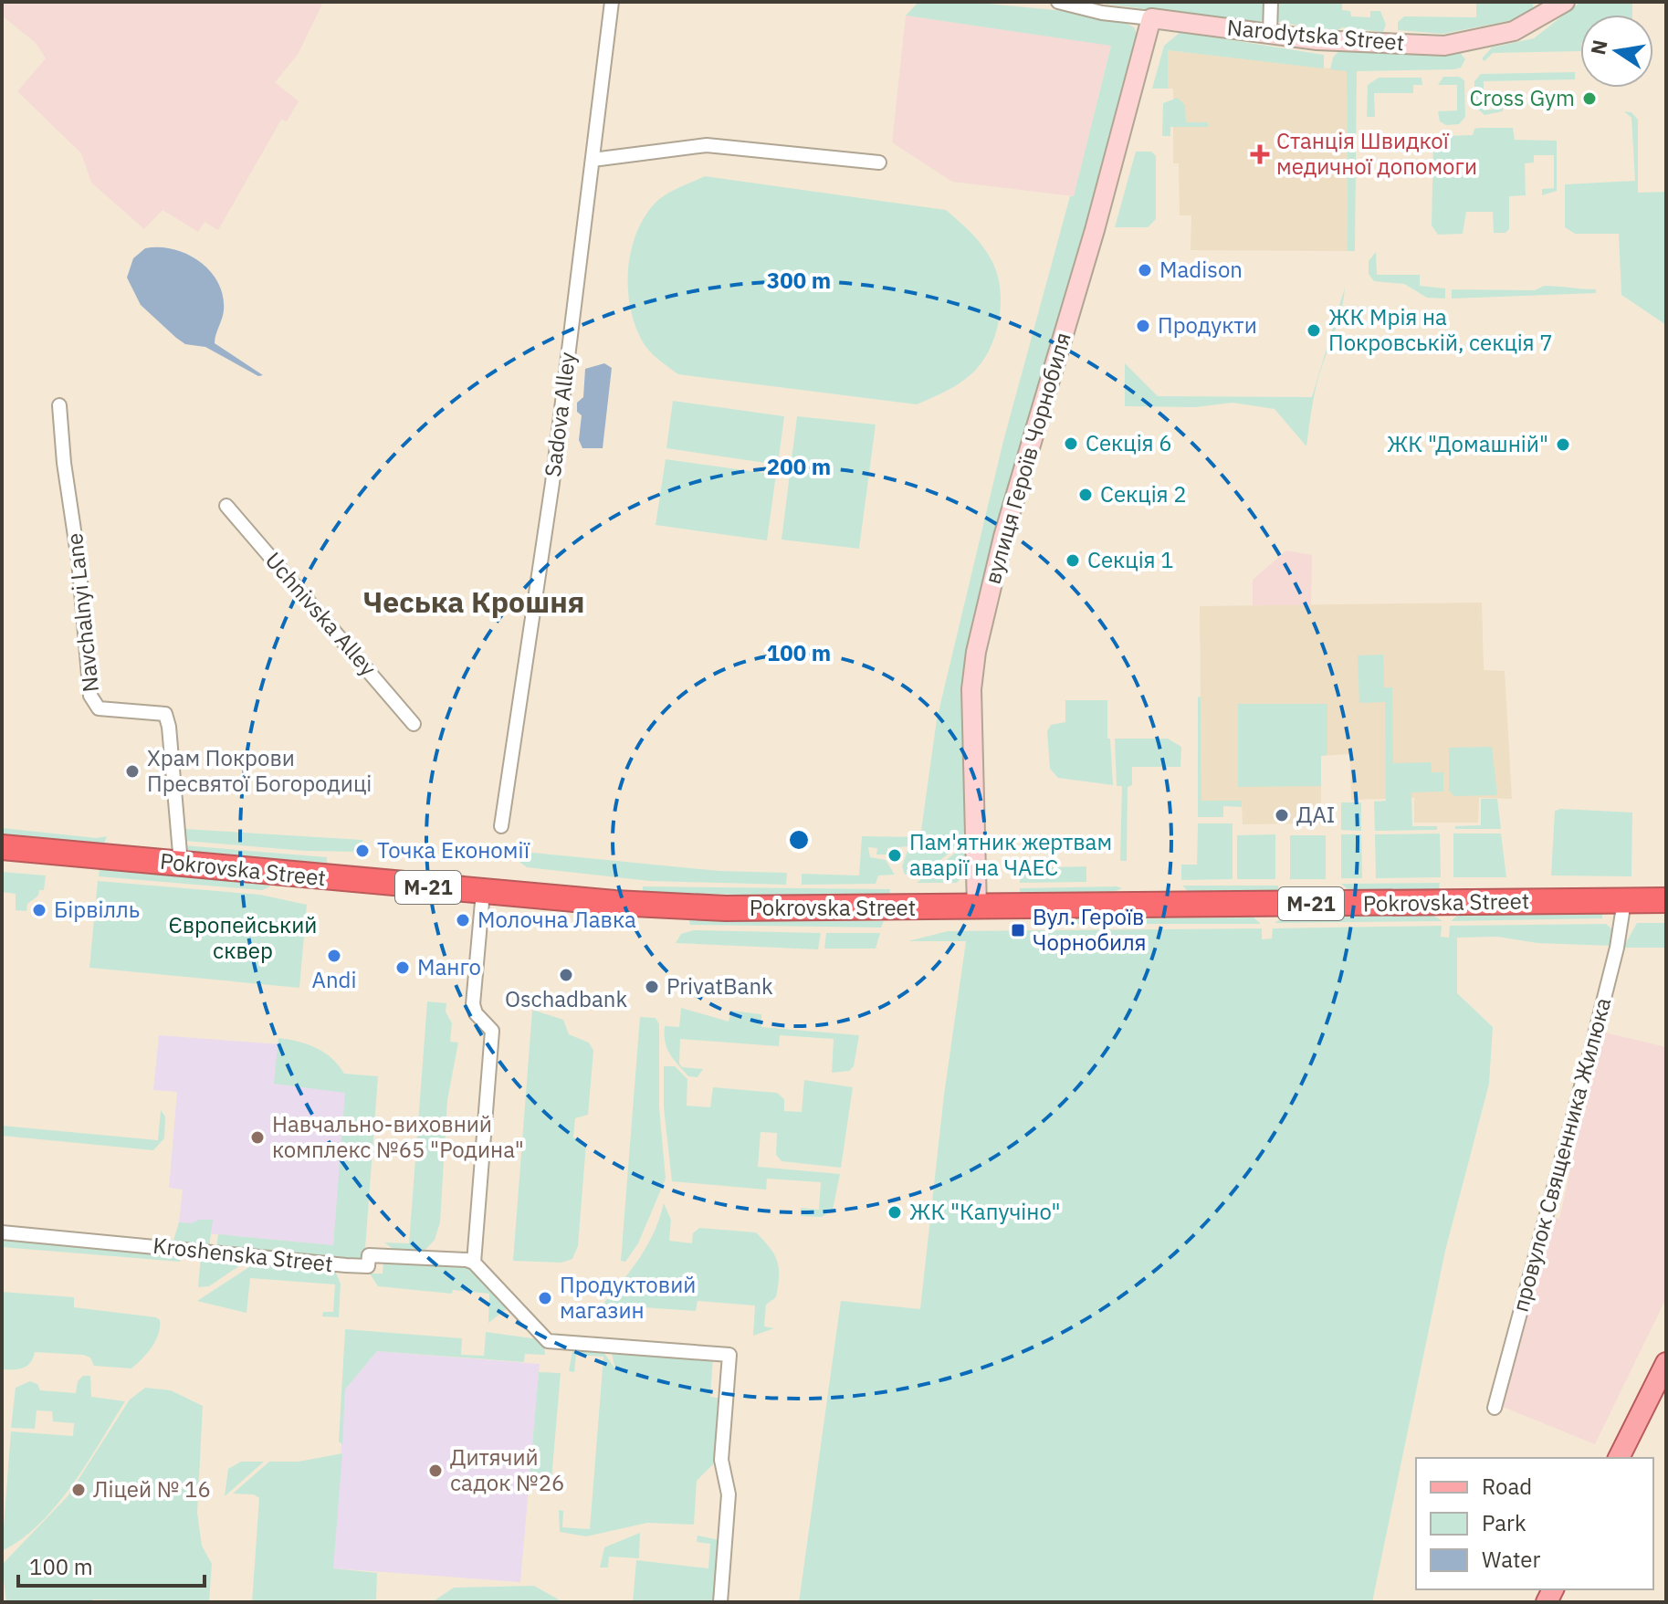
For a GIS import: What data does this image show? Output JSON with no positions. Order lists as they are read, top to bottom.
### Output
{
  "streets": {
    "highway": ["Pokrovska Street", "М-21"],
    "street": [
      "Narodytska Street",
      "Sadova Alley",
      "вулиця Героїв Чорнобиля",
      "Navchalnyi Lane",
      "Uchnivska Alley",
      "провулок Священника Жилюка",
      "Kroshenska Street"
    ]
  },
  "crossings": [
    ["Narodytska Street", "вулиця Героїв Чорнобиля"],
    ["вулиця Героїв Чорнобиля", "Pokrovska Street"],
    ["Navchalnyi Lane", "Pokrovska Street"],
    ["Pokrovska Street", "провулок Священника Жилюка"]
  ],
  "districts": ["Чеська Крошня"],
  "parks": ["Європейський сквер"],
  "places": {
    "other": [
      "Cross Gym",
      "Madison",
      "Продукти",
      "ЖК Мрія на Покровській, секція 7",
      "Секція 6",
      "ЖК \"Домашній\"",
      "Секція 2",
      "Секція 1",
      "Храм Покрови Пресвятої Богородиці",
      "ДАІ",
      "Точка Економії",
      "Пам'ятник жертвам аварії на ЧАЕС",
      "Бірвілль",
      "Молочна Лавка",
      "Andi",
      "Манго",
      "Oschadbank",
      "PrivatBank",
      "Навчально-виховний комплекс №65 \"Родина\"",
      "ЖК \"Капучіно\"",
      "Продуктовий магазин",
      "Дитячий садок №26",
      "Ліцей № 16"
    ],
    "health": ["Станція Швидкої медичної допомоги"],
    "transit": ["Вул. Героїв Чорнобиля"]
  },
  "legend": ["Road", "Park", "Water"],
  "scale_bar": "100 m",
  "north": "left",
  "rings": ["300 m", "200 m", "100 m"]
}
